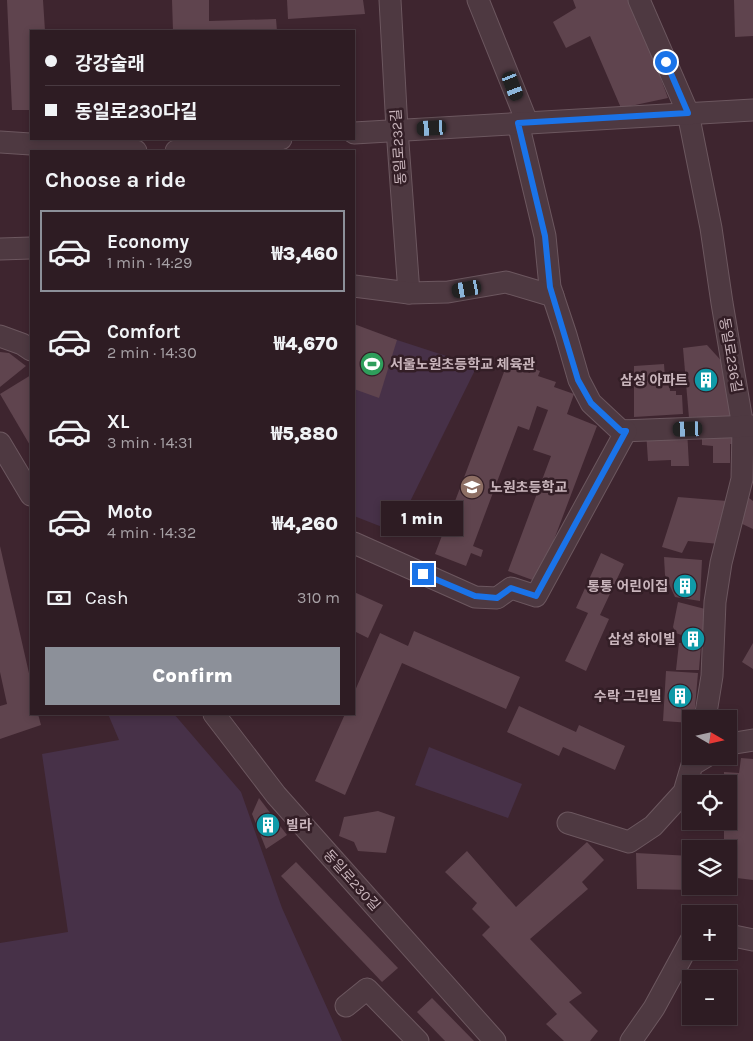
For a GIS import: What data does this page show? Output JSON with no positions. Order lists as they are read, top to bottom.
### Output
{
  "streets": {
    "street": ["동일로232길", "동일로236길", "동일로230길"]
  },
  "places": {
    "sports": ["서울노원초등학교 체육관"],
    "building": [
      "삼성 아파트",
      "통통 어린이집",
      "삼성 하이빌",
      "수락 그린빌",
      "빌라"
    ],
    "school or university": ["노원초등학교"]
  },
  "north": "right",
  "page": {
    "banner": ["강강술래", "동일로230다길"],
    "heading": "Choose a ride",
    "list": [
      {
        "name": "Economy",
        "note": "1 min · 14:29",
        "value": "₩3,460"
      },
      {
        "name": "Comfort",
        "note": "2 min · 14:30",
        "value": "₩4,670"
      },
      {
        "name": "XL",
        "note": "3 min · 14:31",
        "value": "₩5,880"
      },
      {
        "name": "Moto",
        "note": "4 min · 14:32",
        "value": "₩4,260"
      }
    ],
    "bubble": "1 min",
    "pay": ["Cash", "310 m"],
    "buttons": "Confirm",
    "map_buttons": ["+", "−"]
  }
}
